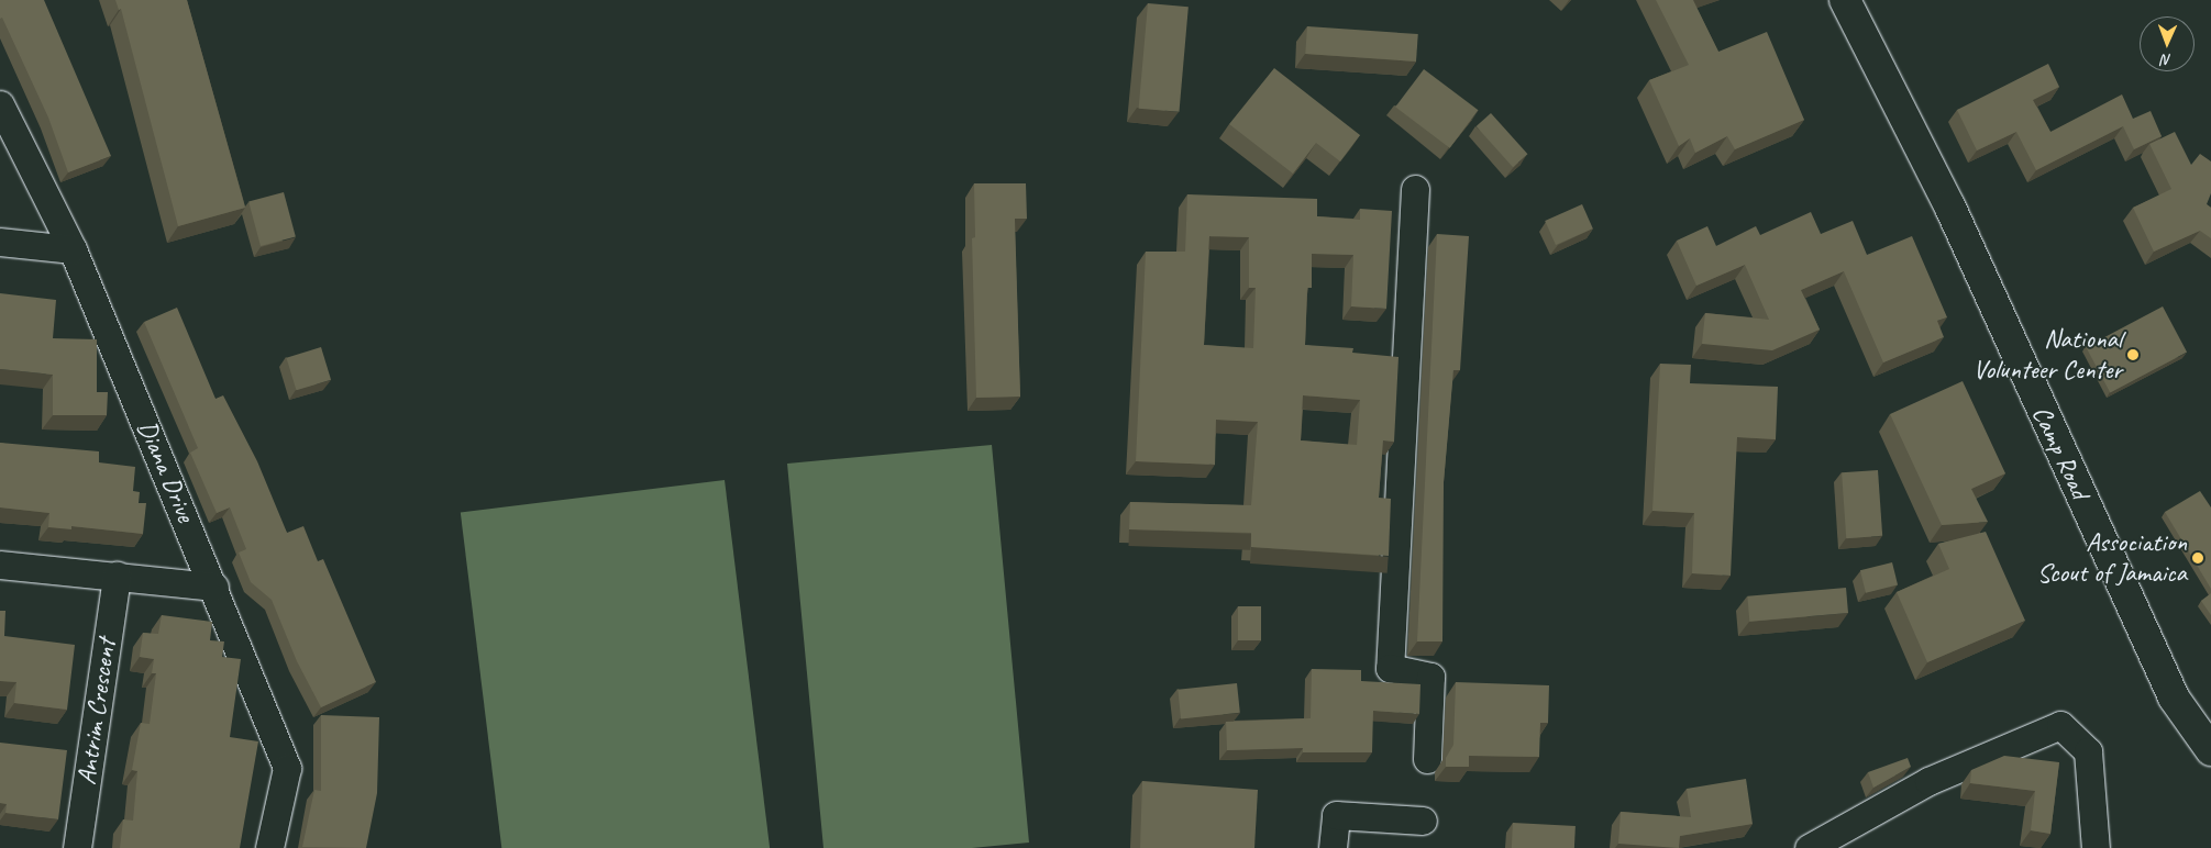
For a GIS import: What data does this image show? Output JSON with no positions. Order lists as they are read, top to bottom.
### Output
{
  "streets": {
    "main road": ["Camp Road"],
    "street": ["Diana Drive", "Antrim Crescent"]
  },
  "places": ["National Volunteer Center", "Association Scout of Jamaica"],
  "north": "bottom"
}
